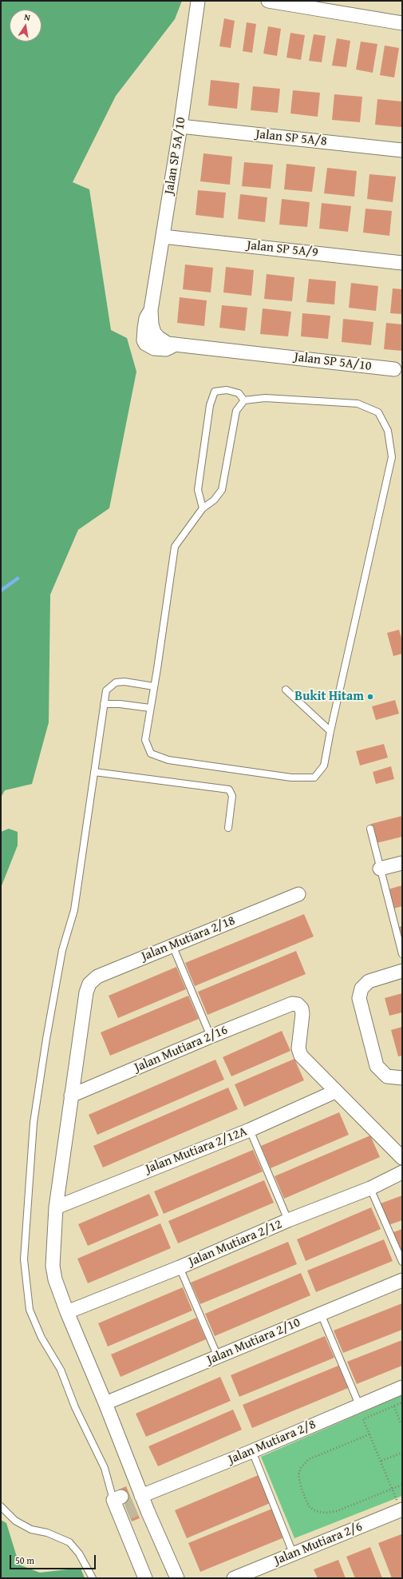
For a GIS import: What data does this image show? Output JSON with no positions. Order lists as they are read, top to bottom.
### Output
{
  "streets": {
    "street": [
      "Jalan SP 5A/8",
      "Jalan SP 5A/10",
      "Jalan SP 5A/9",
      "Jalan Mutiara 2/18",
      "Jalan Mutiara 2/16",
      "Jalan Mutiara 2/12A",
      "Jalan Mutiara 2/12",
      "Jalan Mutiara 2/10",
      "Jalan Mutiara 2/8",
      "Jalan Mutiara 2/6"
    ]
  },
  "crossings": [
    ["Jalan SP 5A/8", "Jalan SP 5A/10"],
    ["Jalan SP 5A/10", "Jalan SP 5A/9"],
    ["Jalan Mutiara 2/18", "Jalan Mutiara 2/16"],
    ["Jalan Mutiara 2/16", "Jalan Mutiara 2/12A"]
  ],
  "places": ["Bukit Hitam"],
  "scale_bar": "50 m",
  "north": "top"
}
